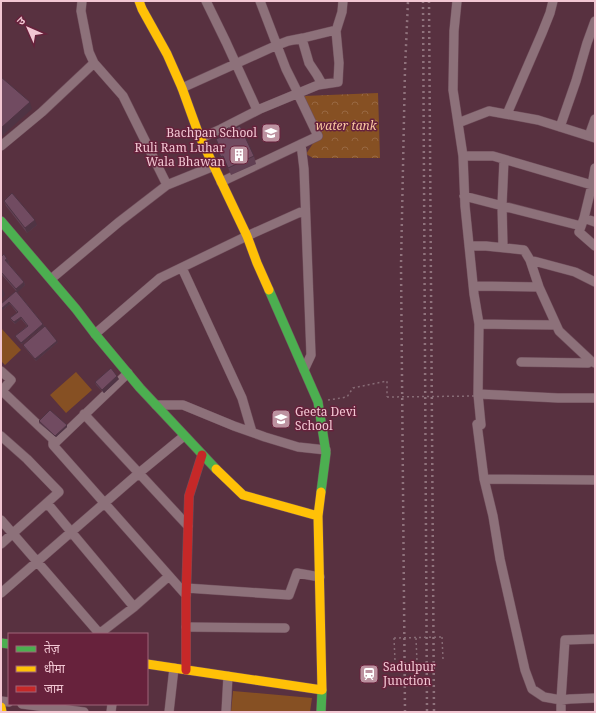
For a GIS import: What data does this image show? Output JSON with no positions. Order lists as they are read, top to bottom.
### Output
{
  "parks": ["water tank"],
  "places": {
    "school or university": ["Bachpan School", "Geeta Devi School"],
    "building": ["Ruli Ram Luhar Wala Bhawan"],
    "station": ["Sadulpur Junction"]
  },
  "legend": ["तेज़", "धीमा", "जाम"],
  "north": "top left"
}
